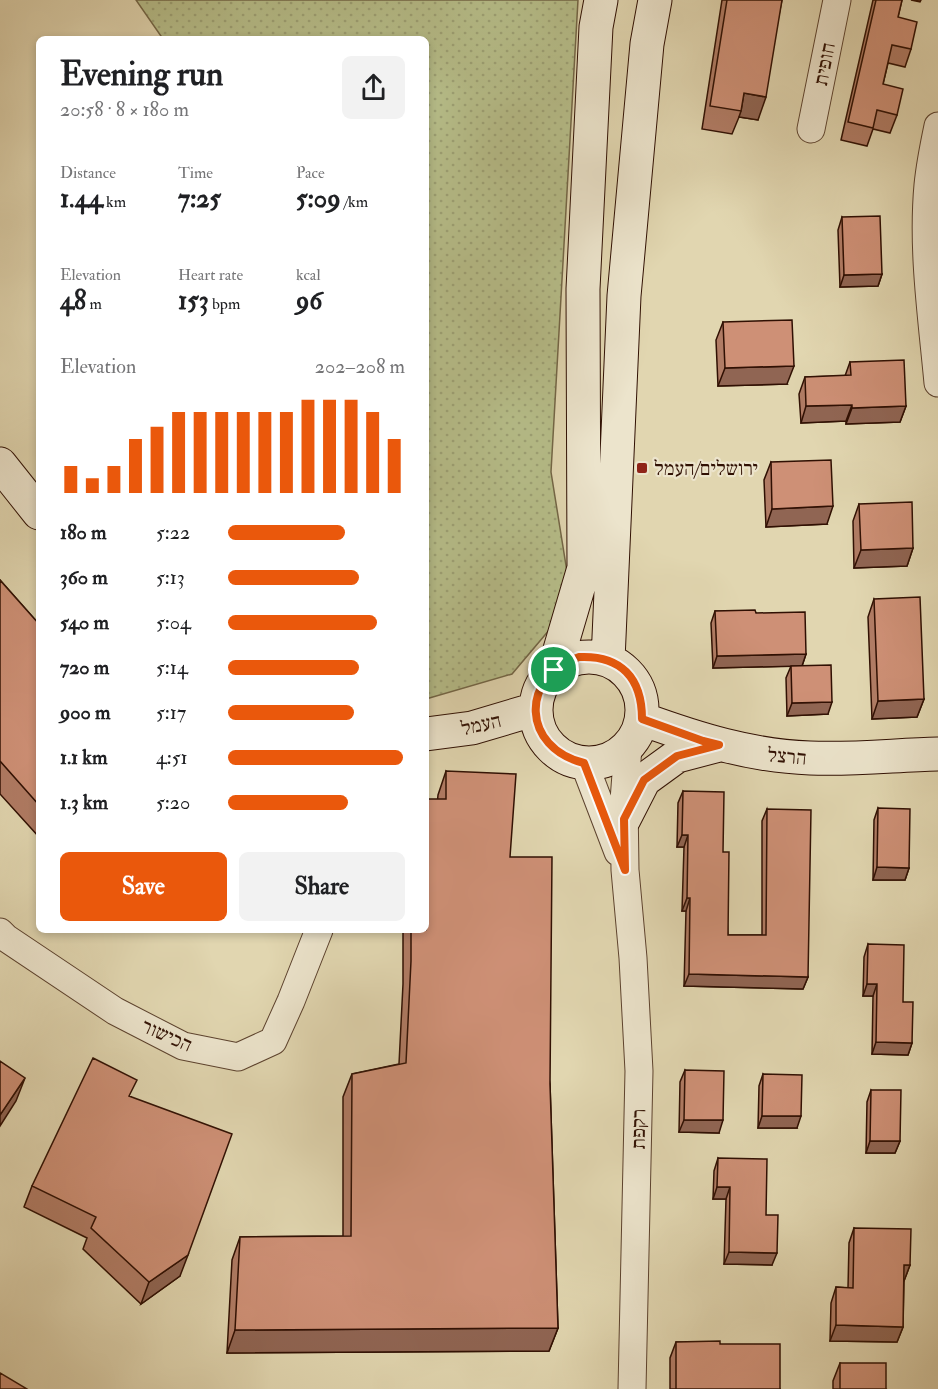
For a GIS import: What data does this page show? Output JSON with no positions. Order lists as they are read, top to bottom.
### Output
{
  "streets": {
    "street": [
      "חופית",
      "העמל",
      "הרצל",
      "הכישור",
      "רקפת"
    ]
  },
  "crossings": [
    ["העמל", "הרצל"],
    ["העמל", "רקפת"],
    ["הרצל", "רקפת"]
  ],
  "places": {
    "transit": ["ירושלים/העמל"]
  },
  "page": {
    "heading": ["Evening run", "20:58 · 8 × 180 m"],
    "stats": [
      ["Distance", "1.44 km"],
      ["Time", "7:25"],
      ["Pace", "5:09 /km"],
      ["Elevation", "48 m"],
      ["Heart rate", "153 bpm"],
      ["kcal", "96"]
    ],
    "chart": ["Elevation", "202–208 m"],
    "list": [
      {
        "name": "180 m",
        "note": "5:22"
      },
      {
        "name": "360 m",
        "note": "5:13"
      },
      {
        "name": "540 m",
        "note": "5:04"
      },
      {
        "name": "720 m",
        "note": "5:14"
      },
      {
        "name": "900 m",
        "note": "5:17"
      },
      {
        "name": "1.1 km",
        "note": "4:51"
      },
      {
        "name": "1.3 km",
        "note": "5:20"
      }
    ],
    "buttons": ["Save", "Share"]
  }
}
